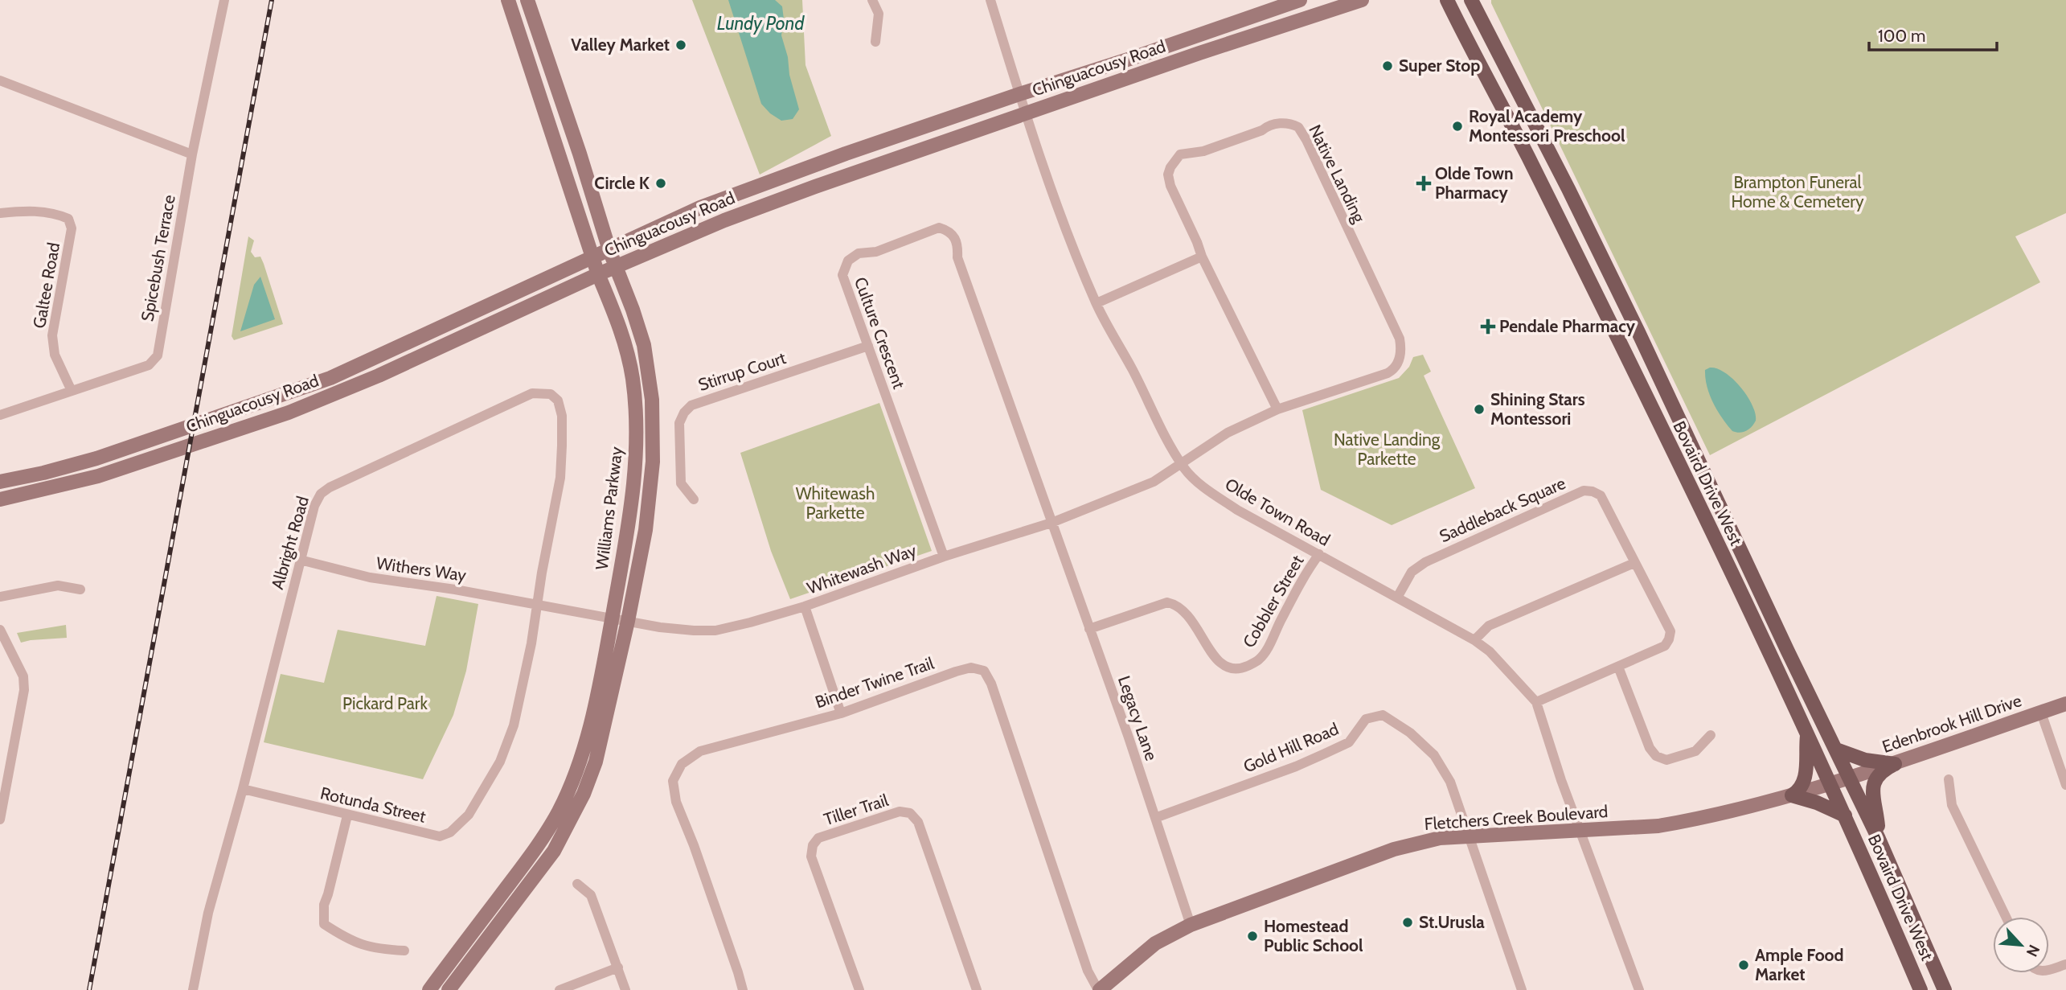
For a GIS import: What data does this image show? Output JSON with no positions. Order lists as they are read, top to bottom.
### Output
{
  "streets": {
    "main road": [
      "Chinguacousy Road",
      "Bovaird Drive West",
      "Williams Parkway",
      "Edenbrook Hill Drive",
      "Fletchers Creek Boulevard"
    ],
    "street": [
      "Native Landing",
      "Spicebush Terrace",
      "Galtee Road",
      "Culture Crescent",
      "Stirrup Court",
      "Saddleback Square",
      "Olde Town Road",
      "Albright Road",
      "Withers Way",
      "Whitewash Way",
      "Cobbler Street",
      "Binder Twine Trail",
      "Legacy Lane",
      "Gold Hill Road",
      "Rotunda Street",
      "Tiller Trail"
    ]
  },
  "crossings": [
    ["Chinguacousy Road", "Williams Parkway"],
    ["Chinguacousy Road", "Olde Town Road"],
    ["Native Landing", "Olde Town Road"],
    ["Native Landing", "Whitewash Way"],
    ["Spicebush Terrace", "Galtee Road"],
    ["Culture Crescent", "Stirrup Court"],
    ["Culture Crescent", "Whitewash Way"],
    ["Culture Crescent", "Legacy Lane"],
    ["Bovaird Drive West", "Edenbrook Hill Drive"],
    ["Bovaird Drive West", "Fletchers Creek Boulevard"],
    ["Williams Parkway", "Whitewash Way"],
    ["Saddleback Square", "Olde Town Road"],
    ["Olde Town Road", "Whitewash Way"],
    ["Olde Town Road", "Cobbler Street"],
    ["Olde Town Road", "Fletchers Creek Boulevard"],
    ["Albright Road", "Withers Way"],
    ["Albright Road", "Whitewash Way"],
    ["Albright Road", "Rotunda Street"],
    ["Withers Way", "Whitewash Way"],
    ["Withers Way", "Rotunda Street"],
    ["Whitewash Way", "Legacy Lane"],
    ["Whitewash Way", "Rotunda Street"],
    ["Cobbler Street", "Legacy Lane"],
    ["Binder Twine Trail", "Fletchers Creek Boulevard"],
    ["Legacy Lane", "Gold Hill Road"],
    ["Legacy Lane", "Fletchers Creek Boulevard"],
    ["Edenbrook Hill Drive", "Fletchers Creek Boulevard"],
    ["Gold Hill Road", "Fletchers Creek Boulevard"]
  ],
  "water": ["Lundy Pond"],
  "parks": [
    "Brampton Funeral Home & Cemetery",
    "Native Landing Parkette",
    "Whitewash Parkette",
    "Pickard Park"
  ],
  "places": {
    "other": [
      "Valley Market",
      "Super Stop",
      "Royal Academy Montessori Preschool",
      "Circle K",
      "Shining Stars Montessori",
      "St.Urusla",
      "Homestead Public School",
      "Ample Food Market"
    ],
    "health": ["Olde Town Pharmacy", "Pendale Pharmacy"]
  },
  "scale_bar": "100 m",
  "north": "bottom right"
}
